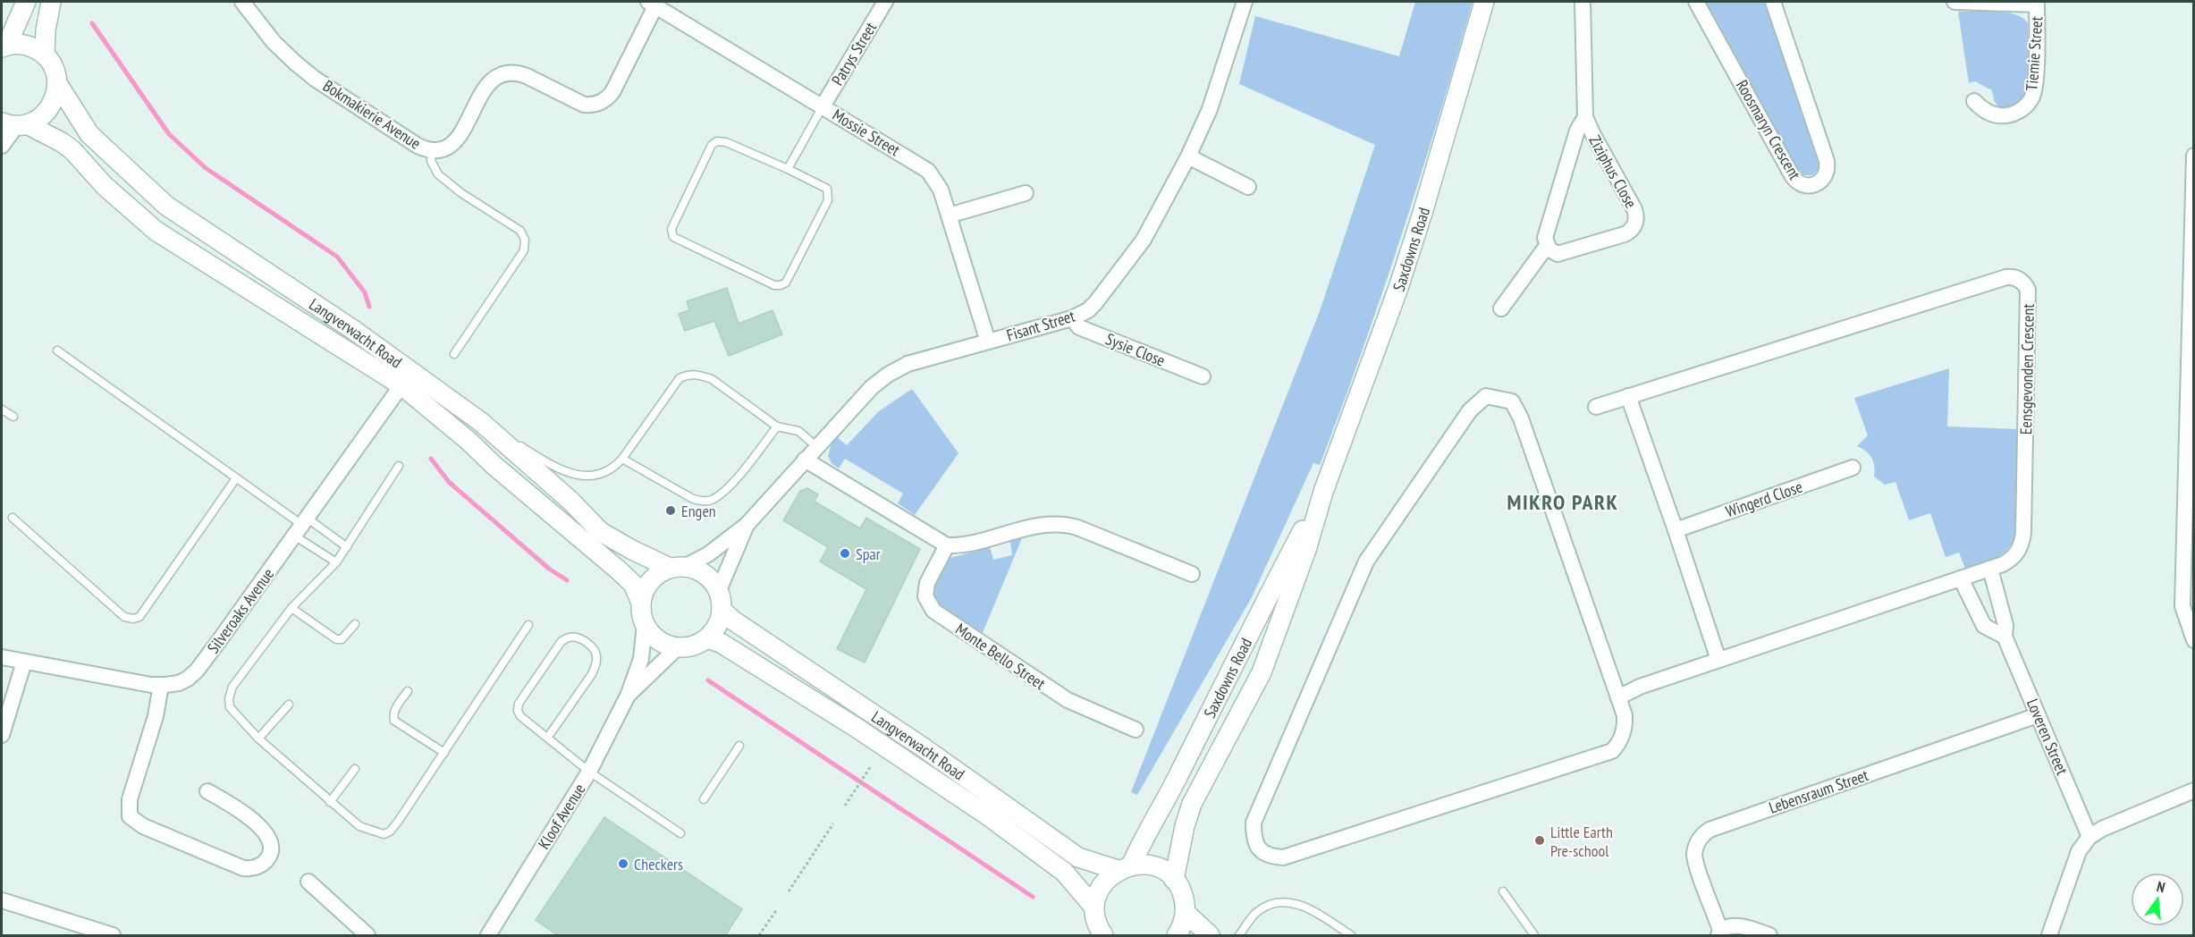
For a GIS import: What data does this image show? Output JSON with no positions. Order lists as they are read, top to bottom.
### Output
{
  "streets": {
    "street": [
      "Patrys Street",
      "Tiemie Street",
      "Bokmakierie Avenue",
      "Roosmaryn Crescent",
      "Mossie Street",
      "Ziziphus Close",
      "Saxdowns Road",
      "Fisant Street",
      "Langverwacht Road",
      "Sysie Close",
      "Eensgevonden Crescent",
      "Wingerd Close",
      "Silveroaks Avenue",
      "Monte Bello Street",
      "Loveren Street",
      "Lebensraum Street",
      "Kloof Avenue"
    ]
  },
  "crossings": [
    ["Patrys Street", "Mossie Street"],
    ["Bokmakierie Avenue", "Mossie Street"],
    ["Mossie Street", "Fisant Street"],
    ["Saxdowns Road", "Langverwacht Road"],
    ["Fisant Street", "Langverwacht Road"],
    ["Fisant Street", "Sysie Close"],
    ["Fisant Street", "Kloof Avenue"],
    ["Langverwacht Road", "Silveroaks Avenue"],
    ["Langverwacht Road", "Kloof Avenue"],
    ["Eensgevonden Crescent", "Loveren Street"],
    ["Loveren Street", "Lebensraum Street"]
  ],
  "districts": ["MIKRO PARK"],
  "places": [
    "Engen",
    "Spar",
    "Little Earth Pre-school",
    "Checkers"
  ],
  "north": "top"
}
